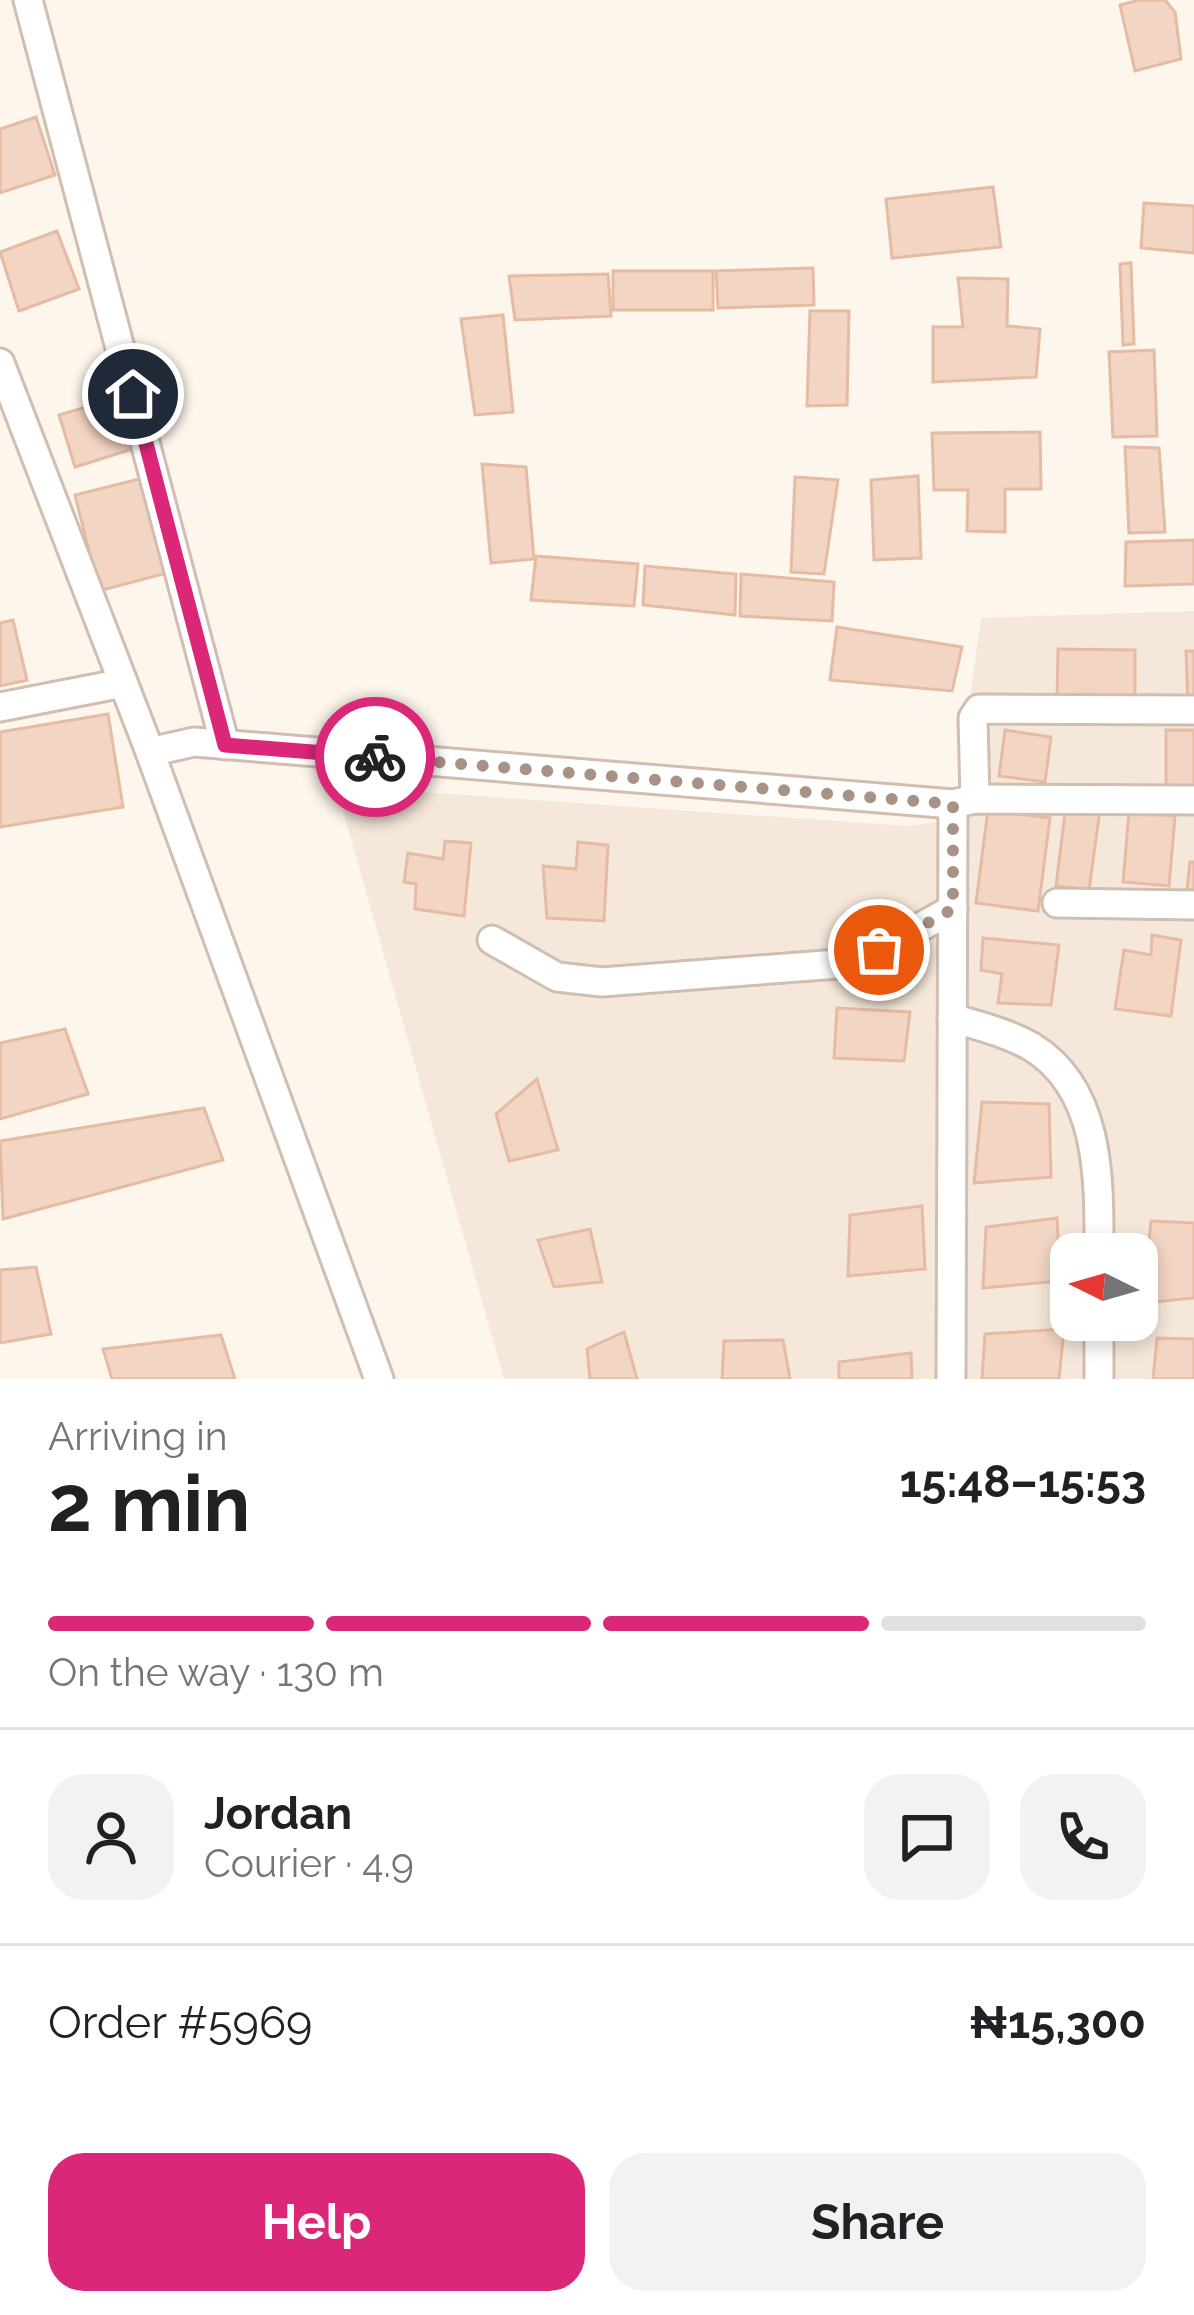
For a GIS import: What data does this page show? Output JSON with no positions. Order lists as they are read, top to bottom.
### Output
{
  "north": "left",
  "page": {
    "heading": ["2 min", "Arriving in", "15:48–15:53"],
    "panel": [
      "Jordan",
      "Courier · 4.9",
      "Order #5969",
      "₦15,300"
    ],
    "bar": "On the way · 130 m",
    "buttons": ["Help", "Share"]
  }
}
